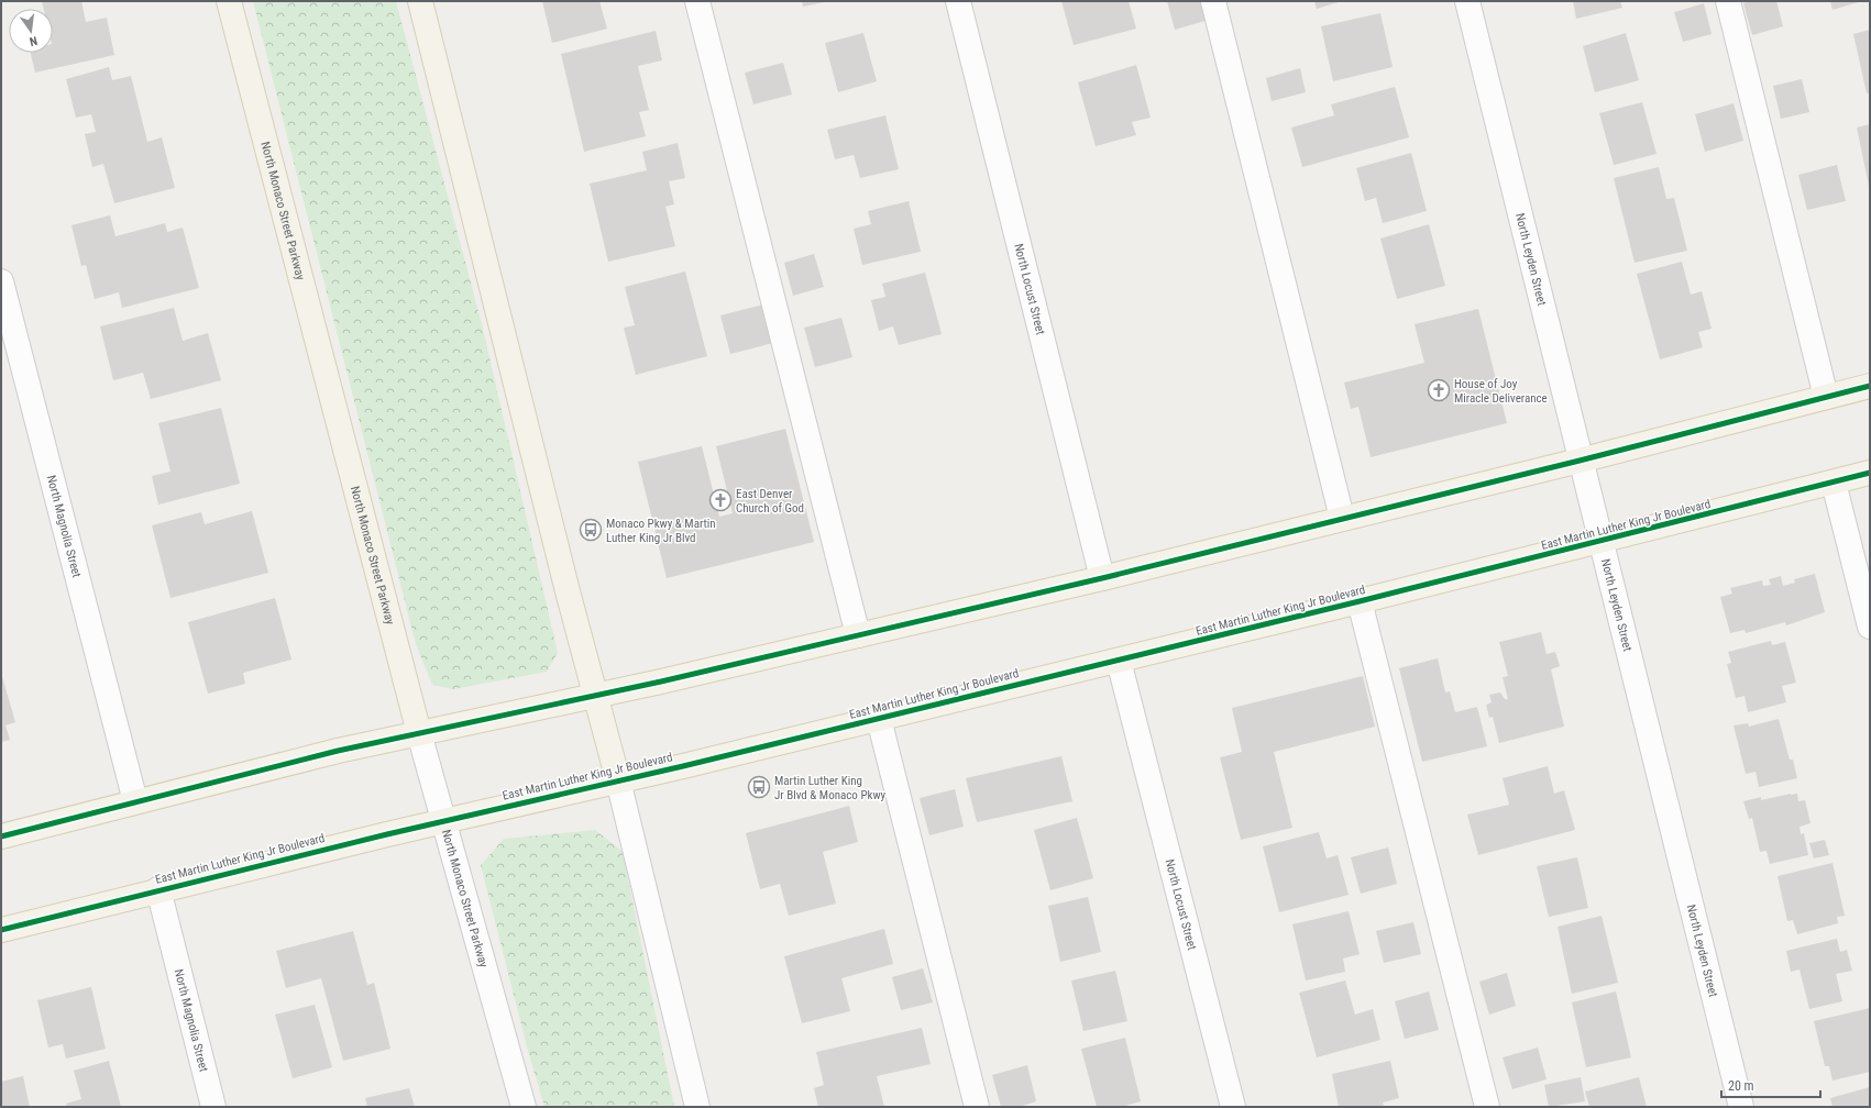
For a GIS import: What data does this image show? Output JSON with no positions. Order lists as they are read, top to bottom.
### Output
{
  "streets": {
    "main road": ["North Monaco Street Parkway", "East Martin Luther King Jr Boulevard"],
    "street": ["North Leyden Street", "North Locust Street", "North Magnolia Street"]
  },
  "crossings": [
    ["North Monaco Street Parkway", "East Martin Luther King Jr Boulevard"],
    ["North Leyden Street", "East Martin Luther King Jr Boulevard"],
    ["North Locust Street", "East Martin Luther King Jr Boulevard"],
    ["East Martin Luther King Jr Boulevard", "North Magnolia Street"]
  ],
  "places": {
    "church": ["House of Joy Miracle Deliverance", "East Denver Church of God"],
    "bus stop": ["Monaco Pkwy & Martin Luther King Jr Blvd", "Martin Luther King Jr Blvd & Monaco Pkwy"]
  },
  "scale_bar": "20 m",
  "north": "bottom"
}
